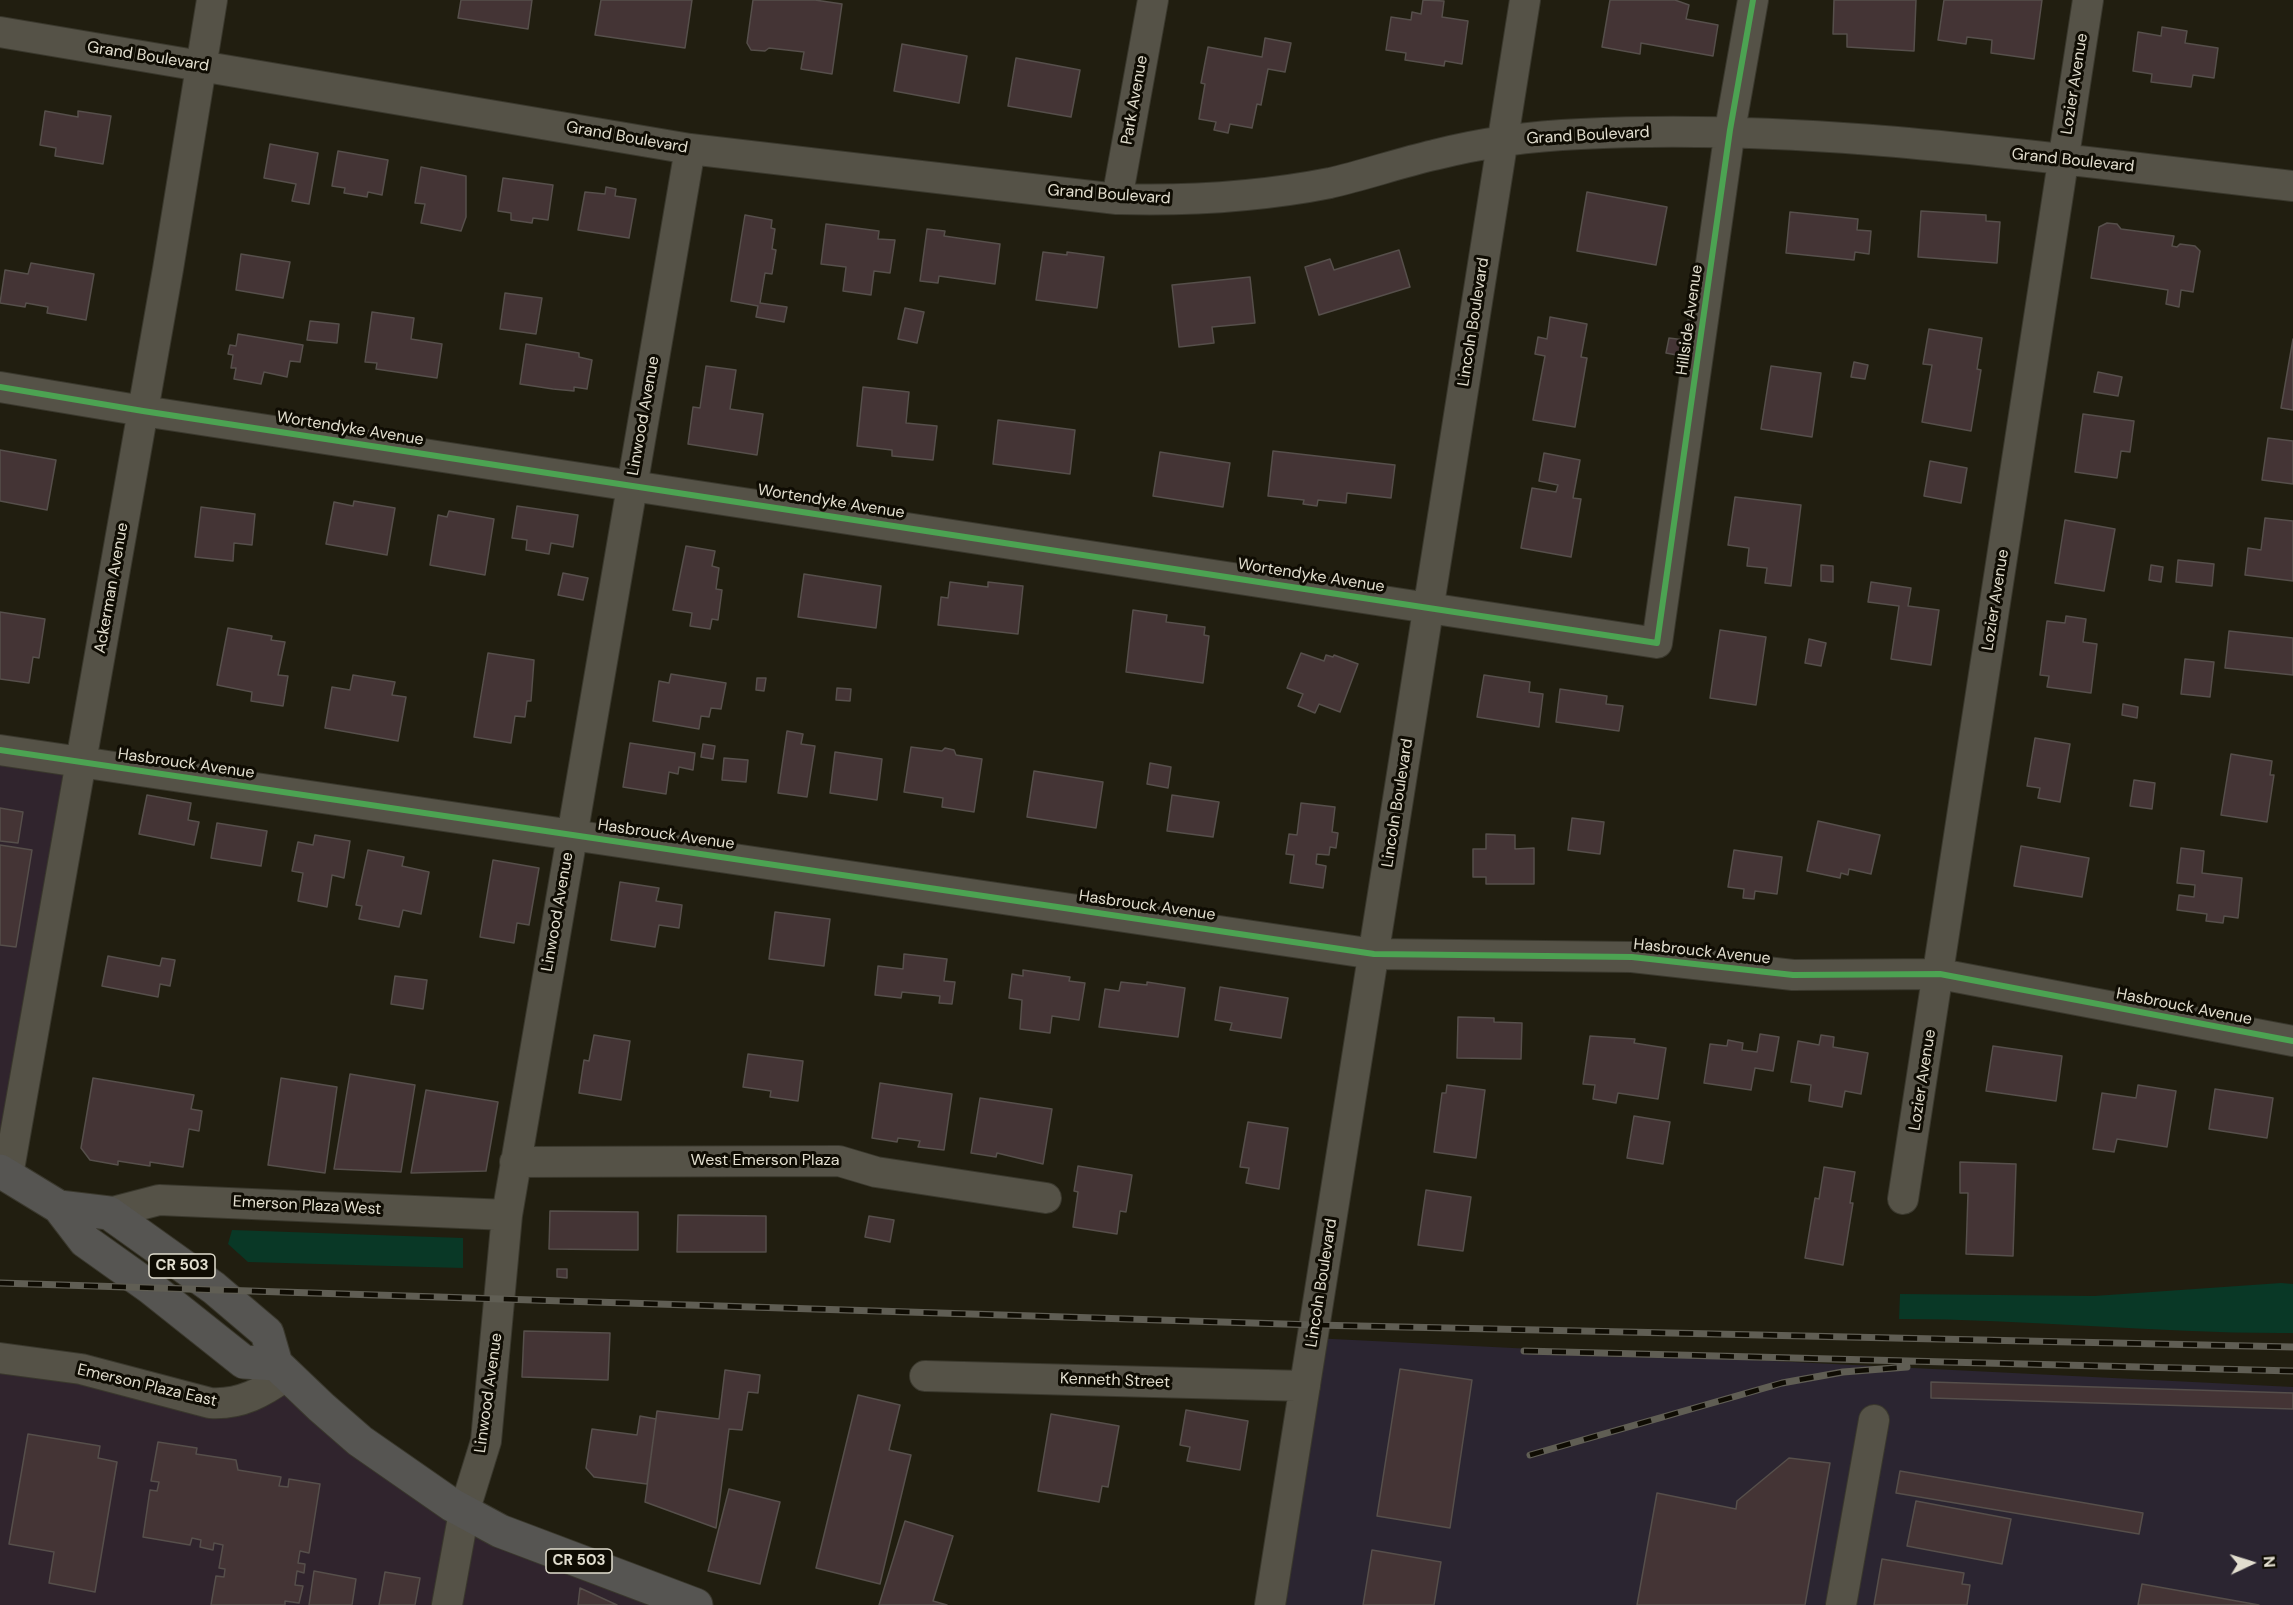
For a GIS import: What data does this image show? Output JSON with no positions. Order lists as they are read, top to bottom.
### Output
{
  "streets": {
    "main road": ["CR 503"],
    "street": [
      "Grand Boulevard",
      "Lozier Avenue",
      "Park Avenue",
      "Hillside Avenue",
      "Lincoln Boulevard",
      "Linwood Avenue",
      "Wortendyke Avenue",
      "Ackerman Avenue",
      "Hasbrouck Avenue",
      "West Emerson Plaza",
      "Emerson Plaza West",
      "Kenneth Street",
      "Emerson Plaza East"
    ]
  },
  "crossings": [
    ["Grand Boulevard", "Lozier Avenue"],
    ["Grand Boulevard", "Park Avenue"],
    ["Grand Boulevard", "Hillside Avenue"],
    ["Grand Boulevard", "Lincoln Boulevard"],
    ["Grand Boulevard", "Linwood Avenue"],
    ["Grand Boulevard", "Ackerman Avenue"],
    ["Lozier Avenue", "Hasbrouck Avenue"],
    ["Hillside Avenue", "Wortendyke Avenue"],
    ["Lincoln Boulevard", "Wortendyke Avenue"],
    ["Lincoln Boulevard", "Hasbrouck Avenue"],
    ["Lincoln Boulevard", "Kenneth Street"],
    ["Linwood Avenue", "Wortendyke Avenue"],
    ["Linwood Avenue", "Hasbrouck Avenue"],
    ["Linwood Avenue", "West Emerson Plaza"],
    ["Linwood Avenue", "Emerson Plaza West"],
    ["Linwood Avenue", "CR 503"],
    ["Wortendyke Avenue", "Ackerman Avenue"],
    ["Ackerman Avenue", "Hasbrouck Avenue"],
    ["Ackerman Avenue", "CR 503"],
    ["Emerson Plaza West", "CR 503"],
    ["CR 503", "Emerson Plaza East"]
  ],
  "north": "right"
}
